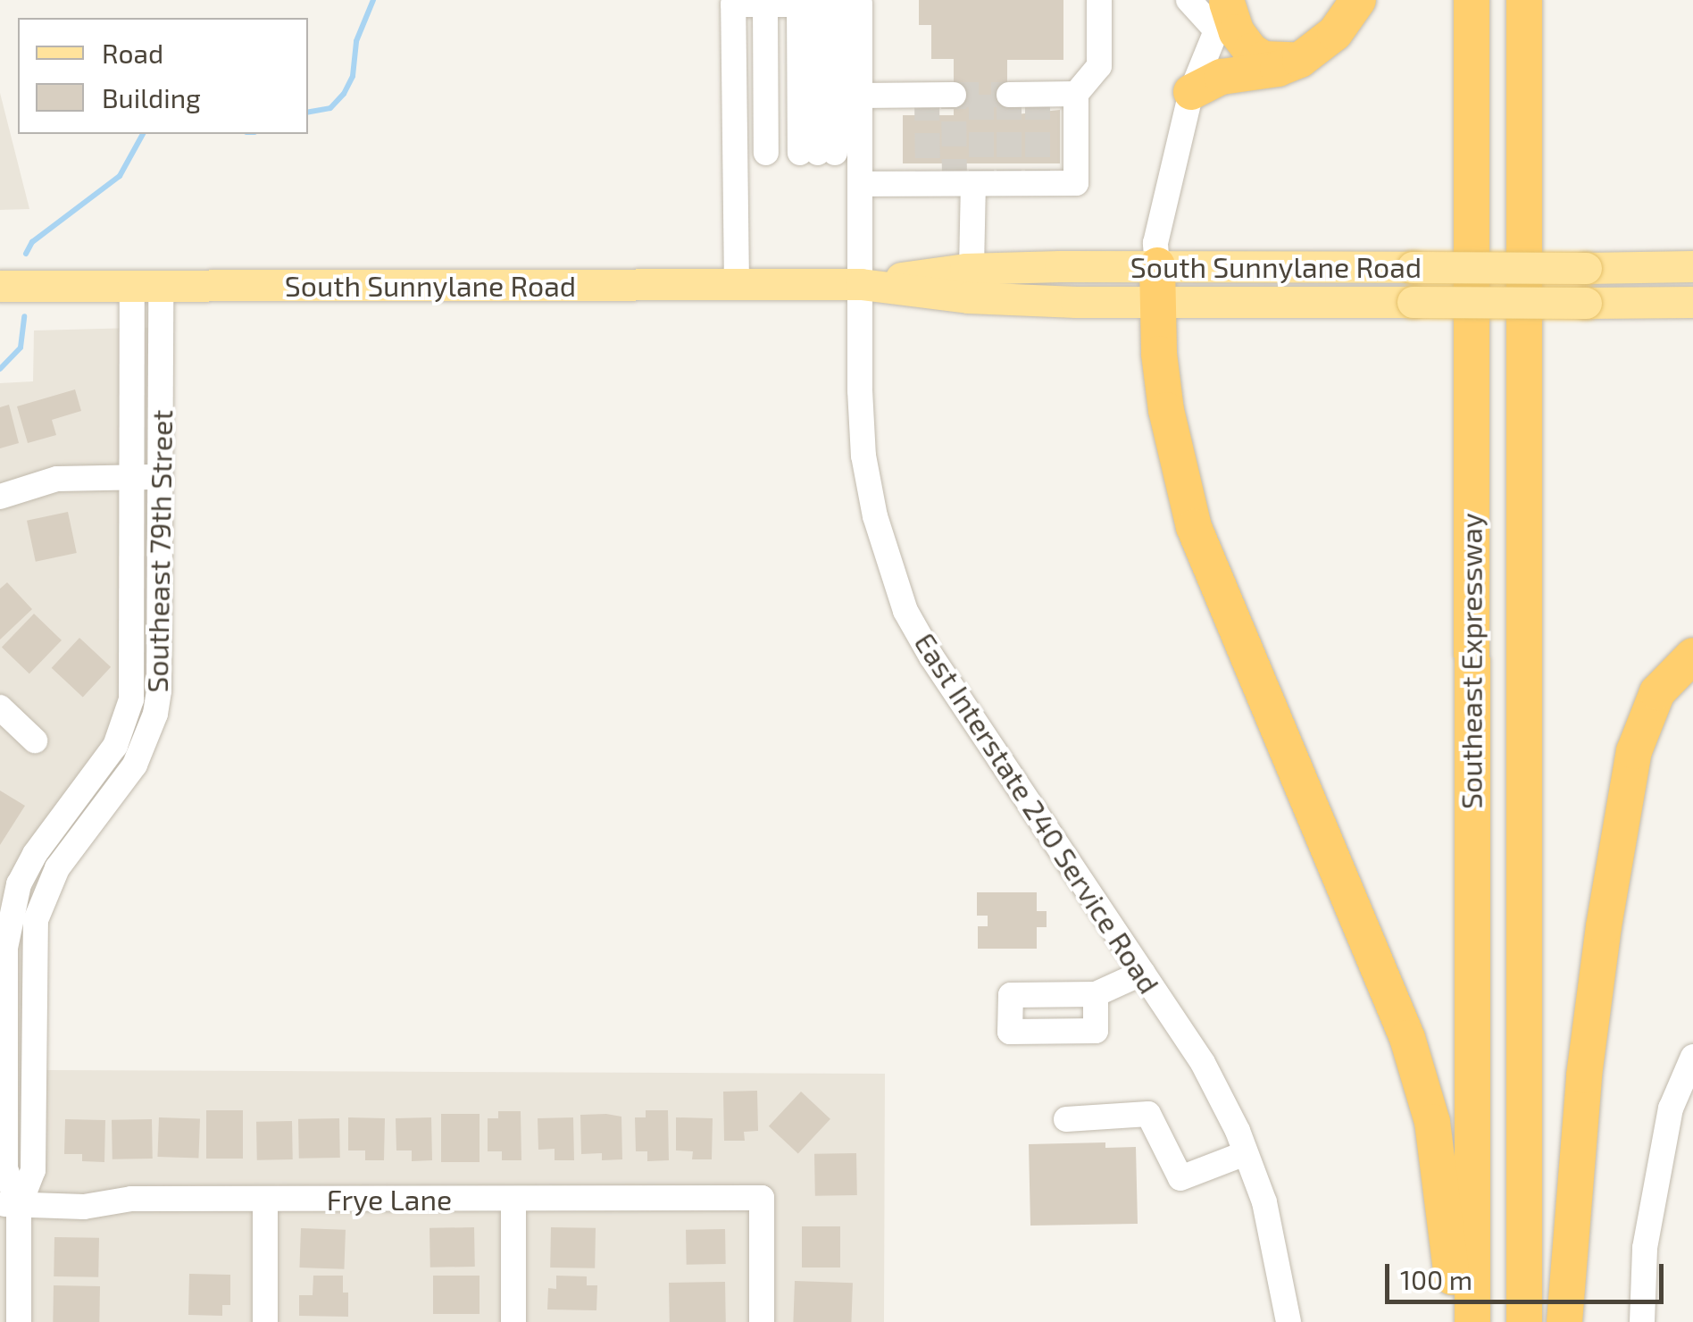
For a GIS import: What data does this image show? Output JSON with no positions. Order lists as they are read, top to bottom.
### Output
{
  "streets": {
    "highway": ["Southeast Expressway"],
    "main road": ["South Sunnylane Road"],
    "street": ["Southeast 79th Street", "East Interstate 240 Service Road", "Frye Lane"]
  },
  "crossings": [
    ["South Sunnylane Road", "Southeast 79th Street"],
    ["South Sunnylane Road", "East Interstate 240 Service Road"],
    ["Southeast 79th Street", "Frye Lane"]
  ],
  "legend": ["Road", "Building"],
  "scale_bar": "100 m"
}
